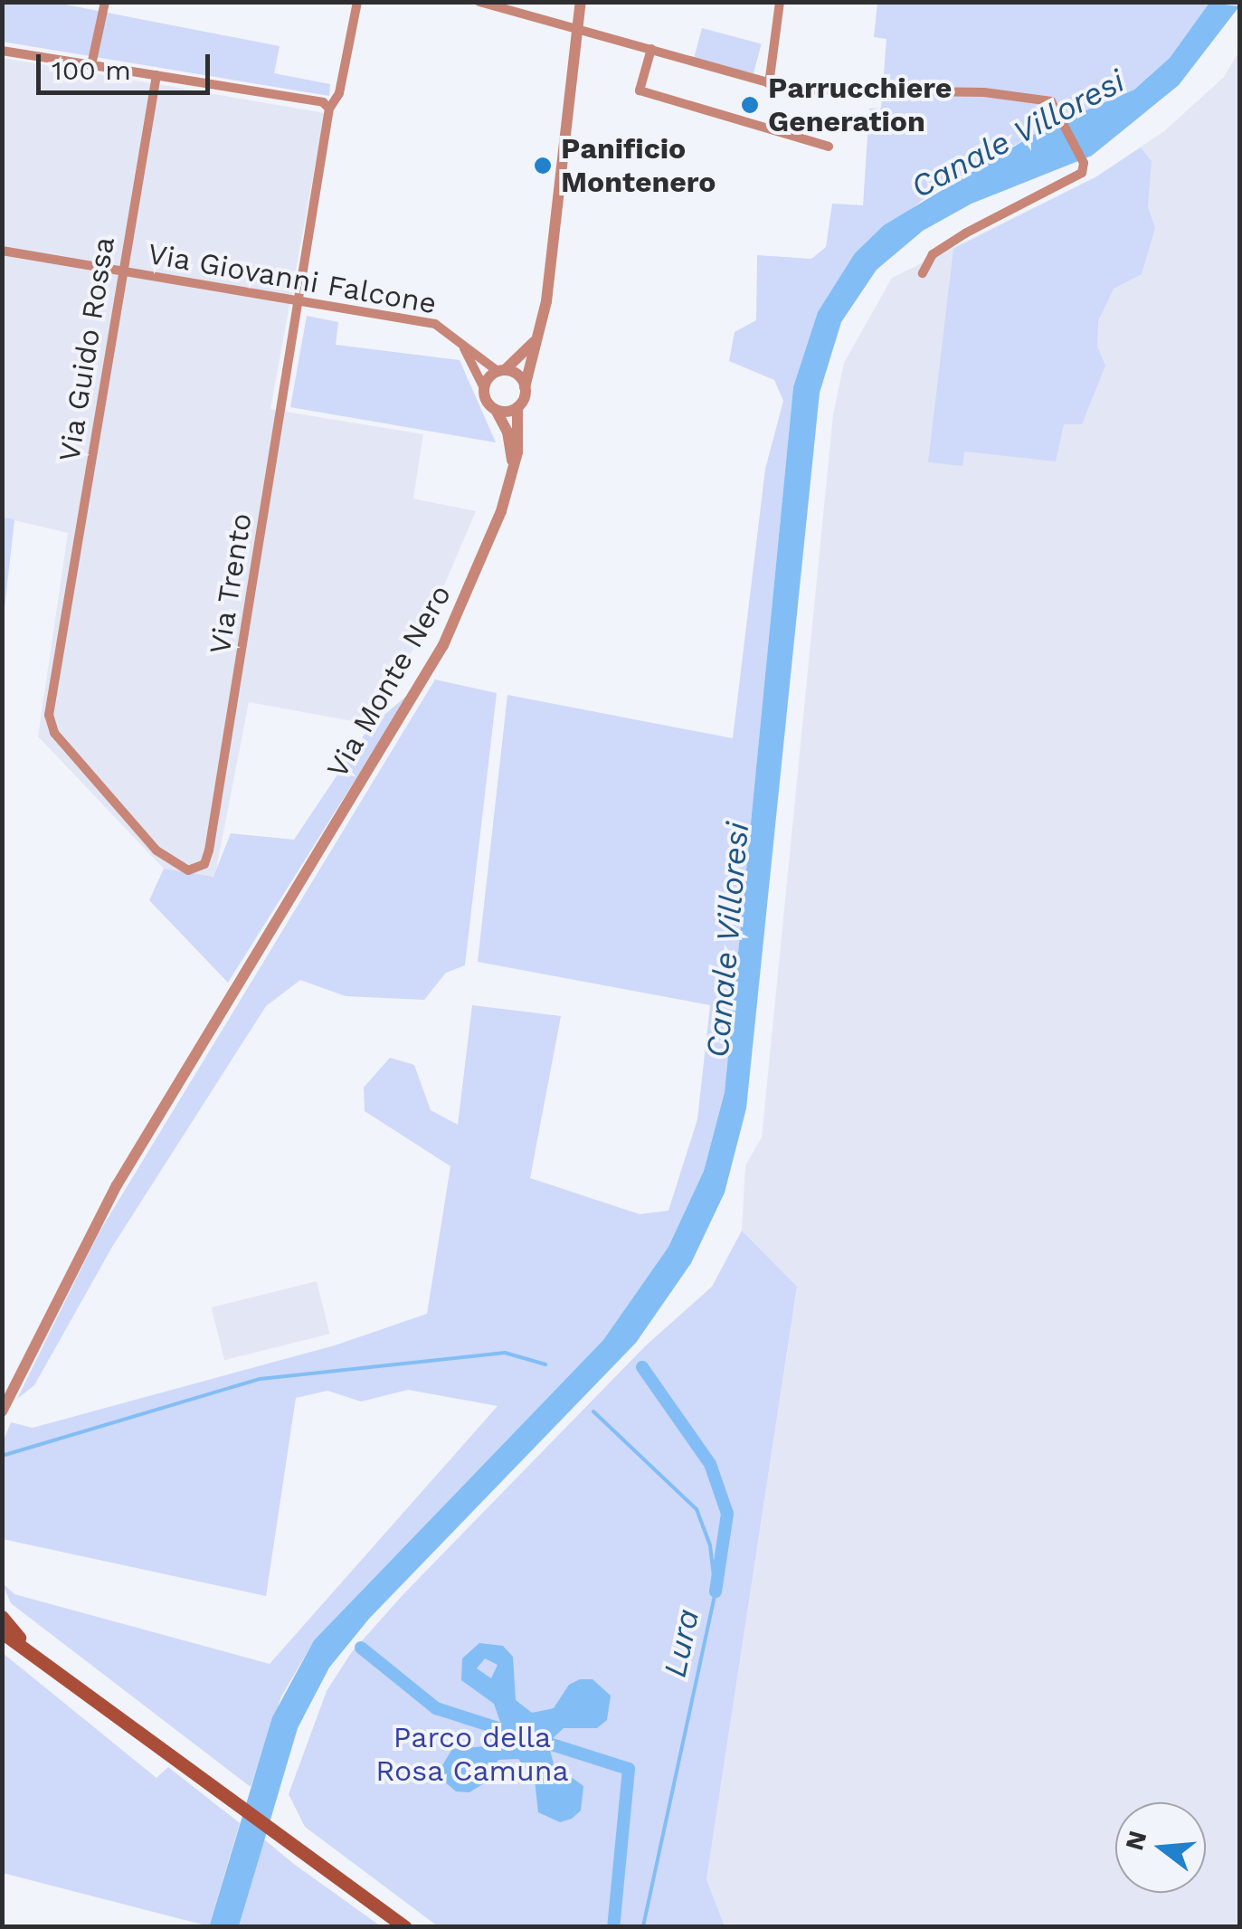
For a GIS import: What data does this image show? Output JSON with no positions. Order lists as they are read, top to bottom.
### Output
{
  "streets": {
    "street": [
      "Via Giovanni Falcone",
      "Via Guido Rossa",
      "Via Trento",
      "Via Monte Nero"
    ]
  },
  "crossings": [
    ["Via Giovanni Falcone", "Via Guido Rossa"],
    ["Via Giovanni Falcone", "Via Trento"],
    ["Via Giovanni Falcone", "Via Monte Nero"],
    ["Via Guido Rossa", "Via Trento"]
  ],
  "water": ["Canale Villoresi", "Lura"],
  "parks": ["Parco della Rosa Camuna"],
  "places": ["Parrucchiere Generation", "Panificio Montenero"],
  "scale_bar": "100 m",
  "north": "left"
}
